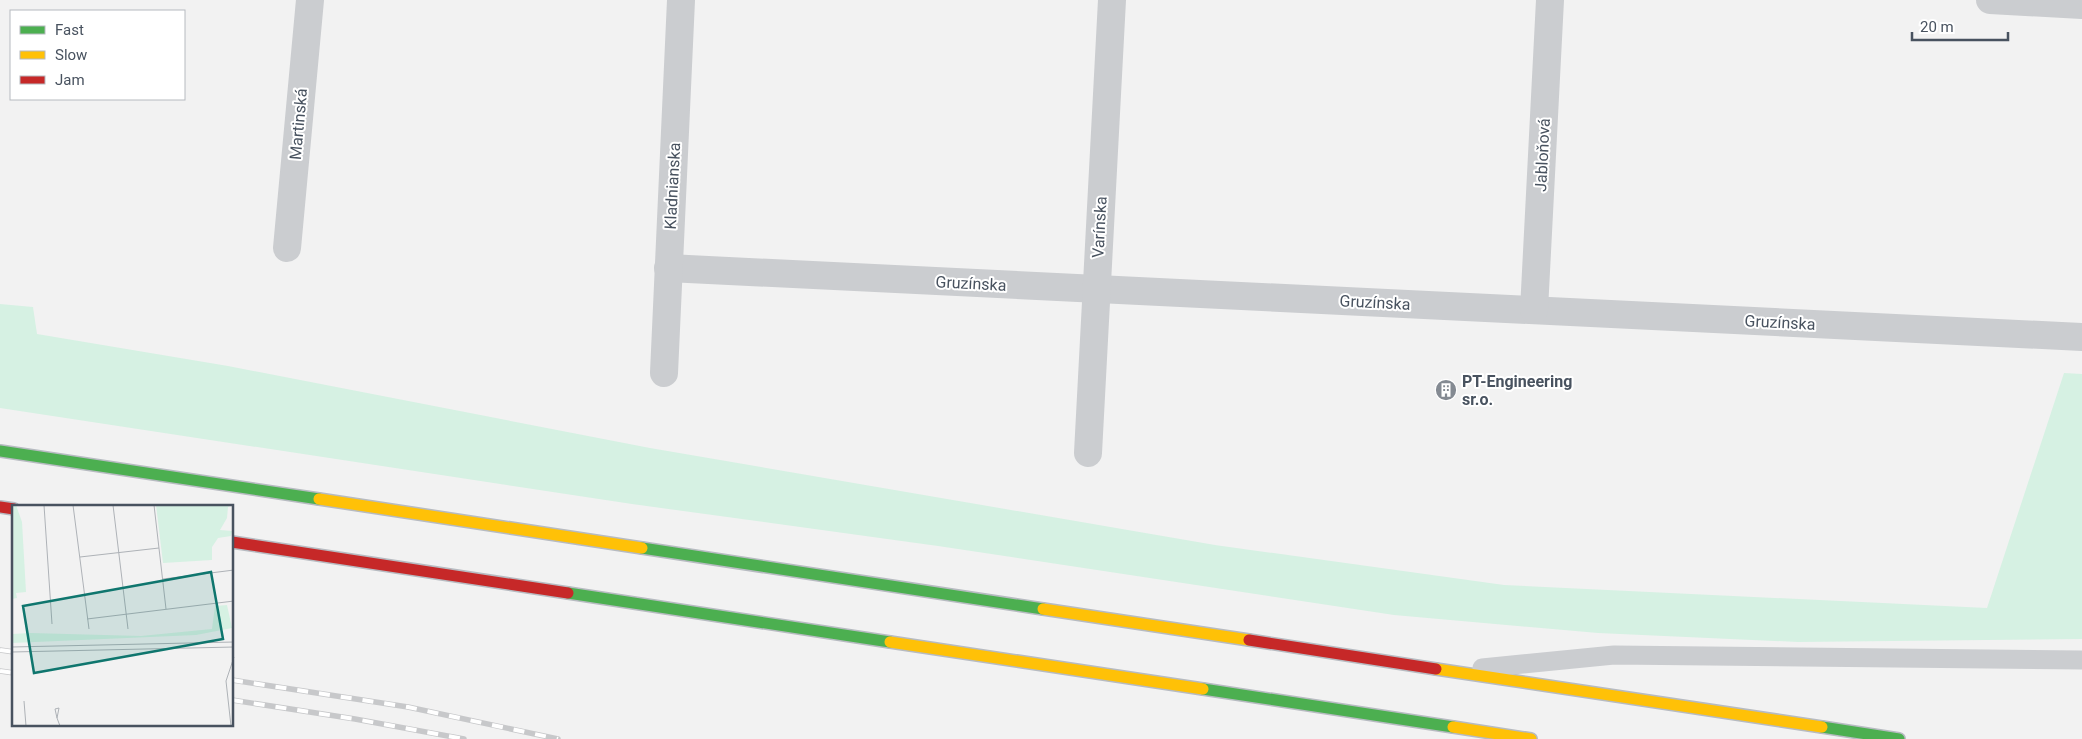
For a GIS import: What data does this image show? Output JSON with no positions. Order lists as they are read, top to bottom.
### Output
{
  "streets": {
    "street": [
      "Martinská",
      "Jabloňová",
      "Kladnianska",
      "Varínska",
      "Gruzínska"
    ]
  },
  "crossings": [
    ["Jabloňová", "Gruzínska"],
    ["Kladnianska", "Gruzínska"],
    ["Varínska", "Gruzínska"]
  ],
  "places": {
    "building": ["PT-Engineering sr.o."]
  },
  "legend": ["Fast", "Slow", "Jam"],
  "scale_bar": "20 m"
}
